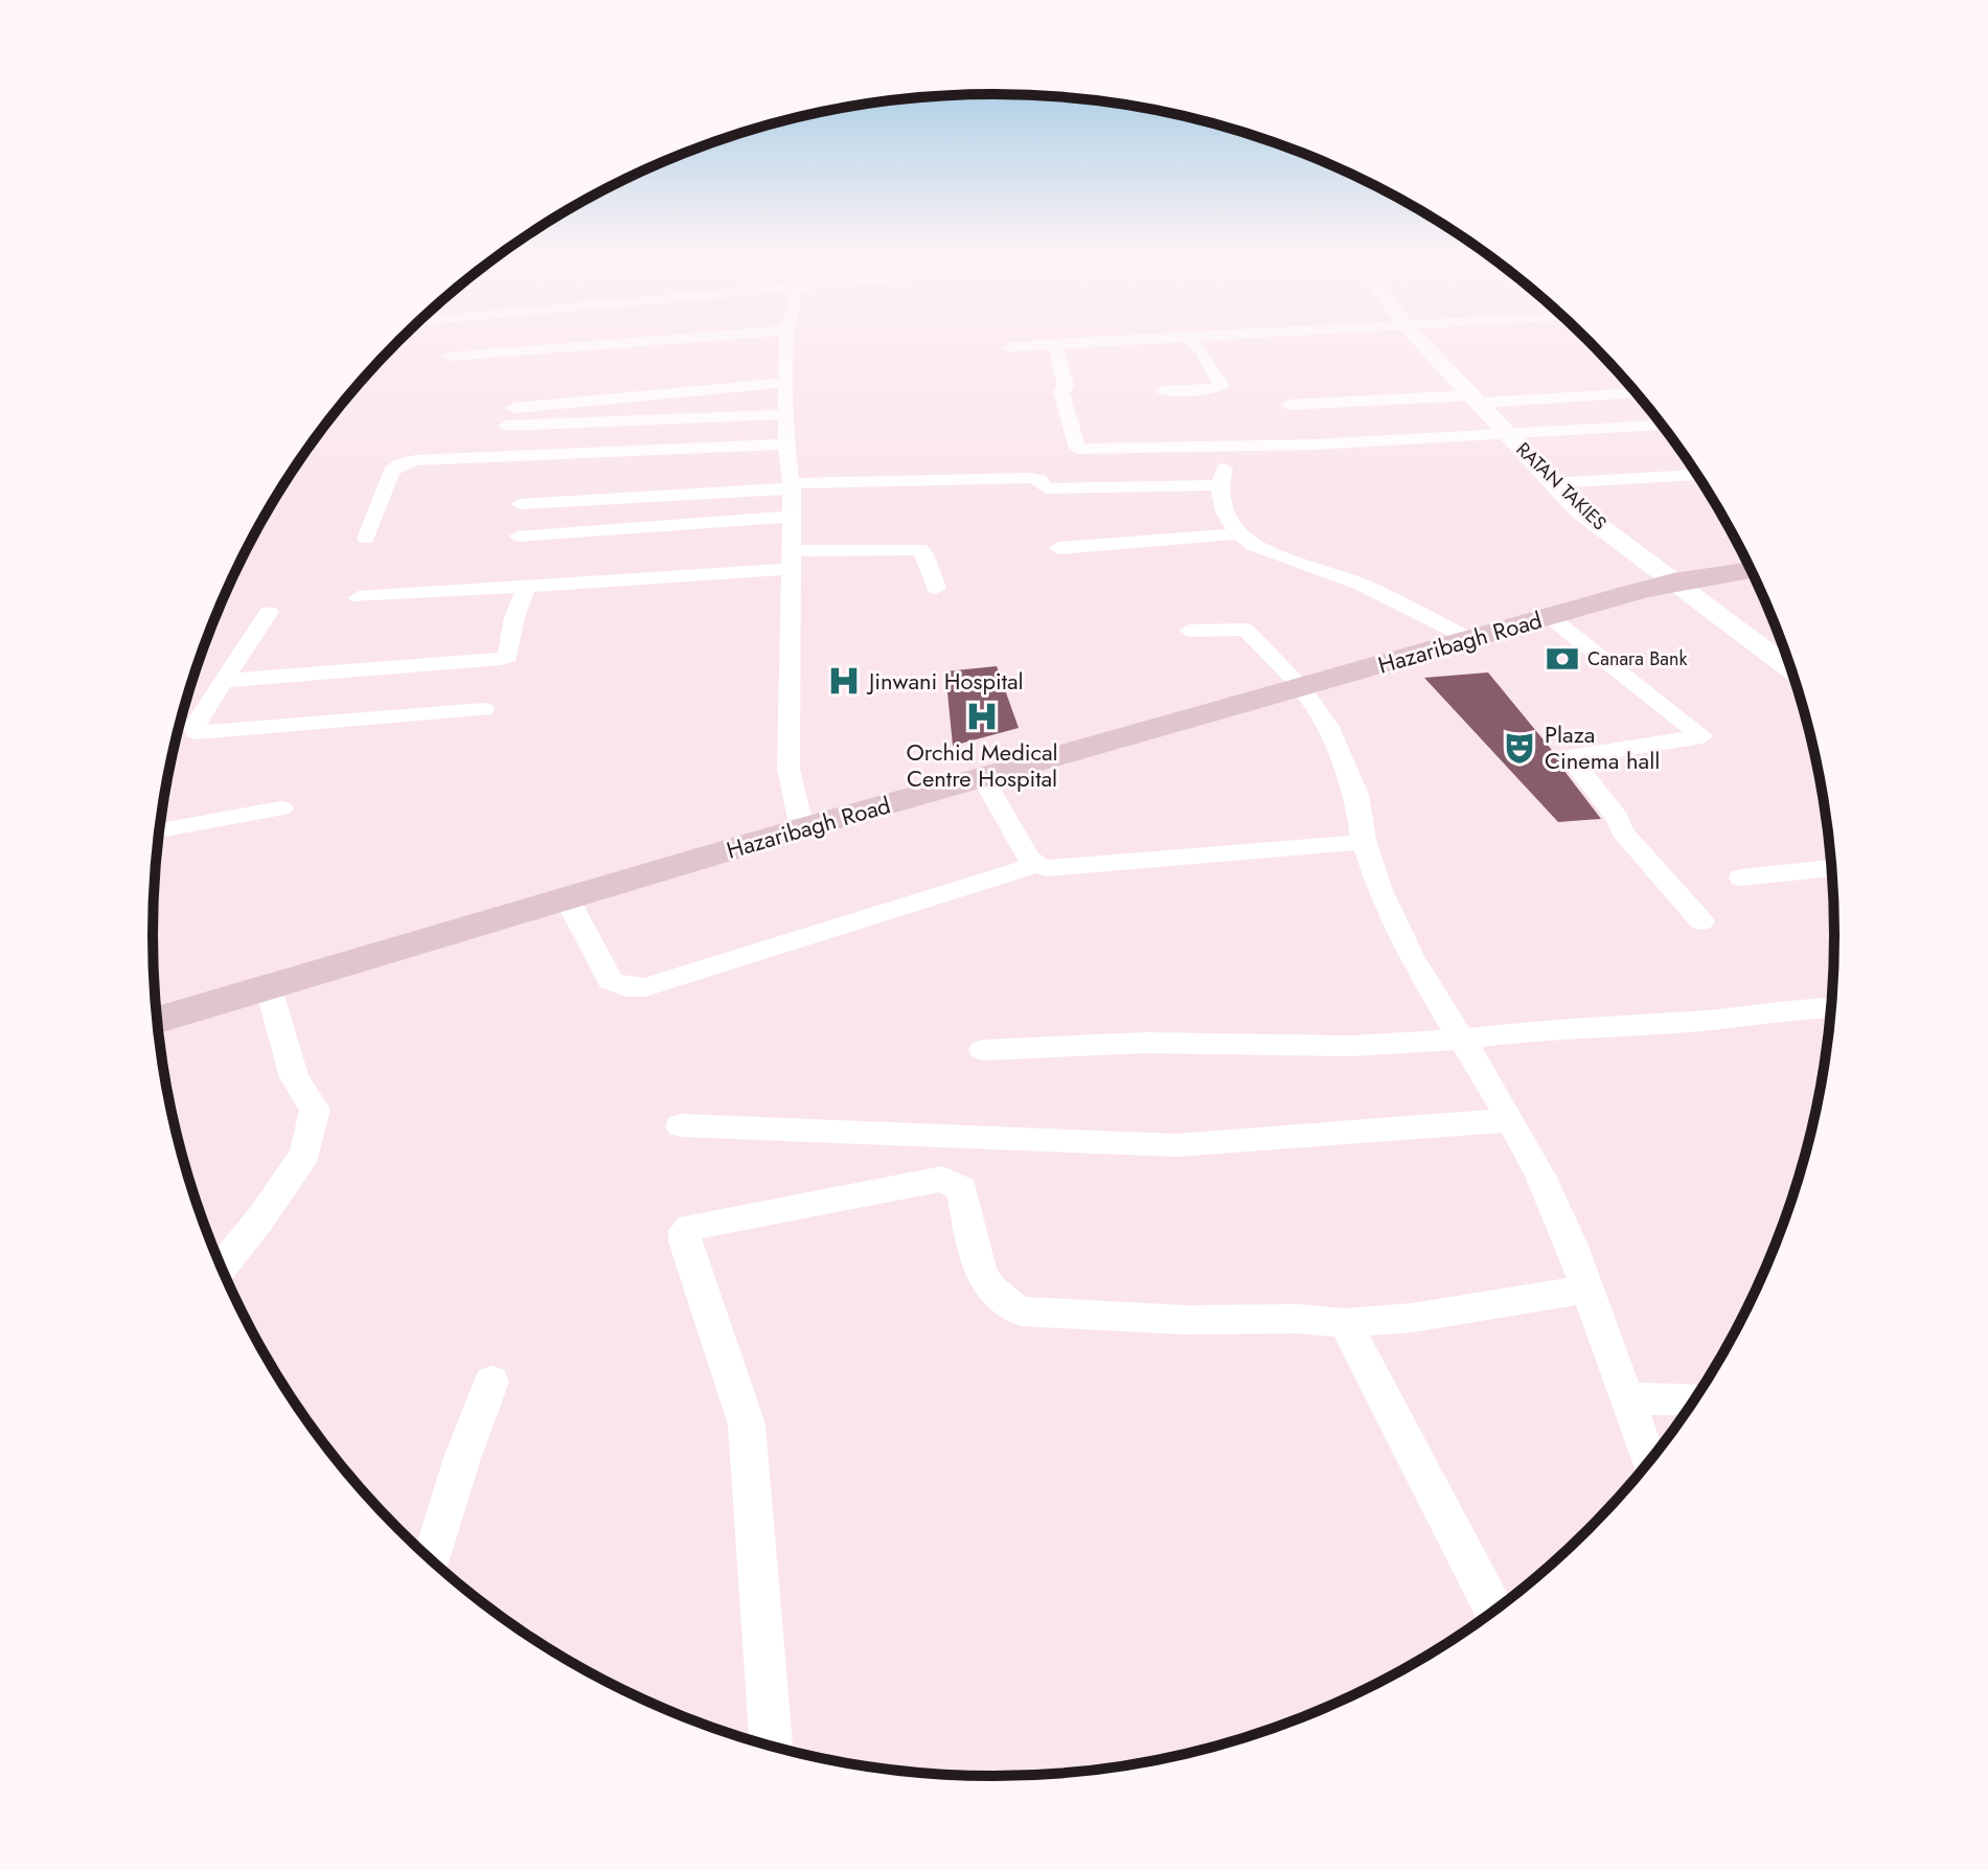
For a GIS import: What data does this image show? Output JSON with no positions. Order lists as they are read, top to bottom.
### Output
{
  "streets": {
    "main road": ["Hazaribagh Road"],
    "street": ["RATAN TAKIES"]
  },
  "crossings": [
    ["RATAN TAKIES", "Hazaribagh Road"]
  ],
  "places": {
    "bank": ["Canara Bank"],
    "hospital": ["Jinwani Hospital", "Orchid Medical Centre Hospital"],
    "theatre": ["Plaza Cinema hall"]
  }
}
